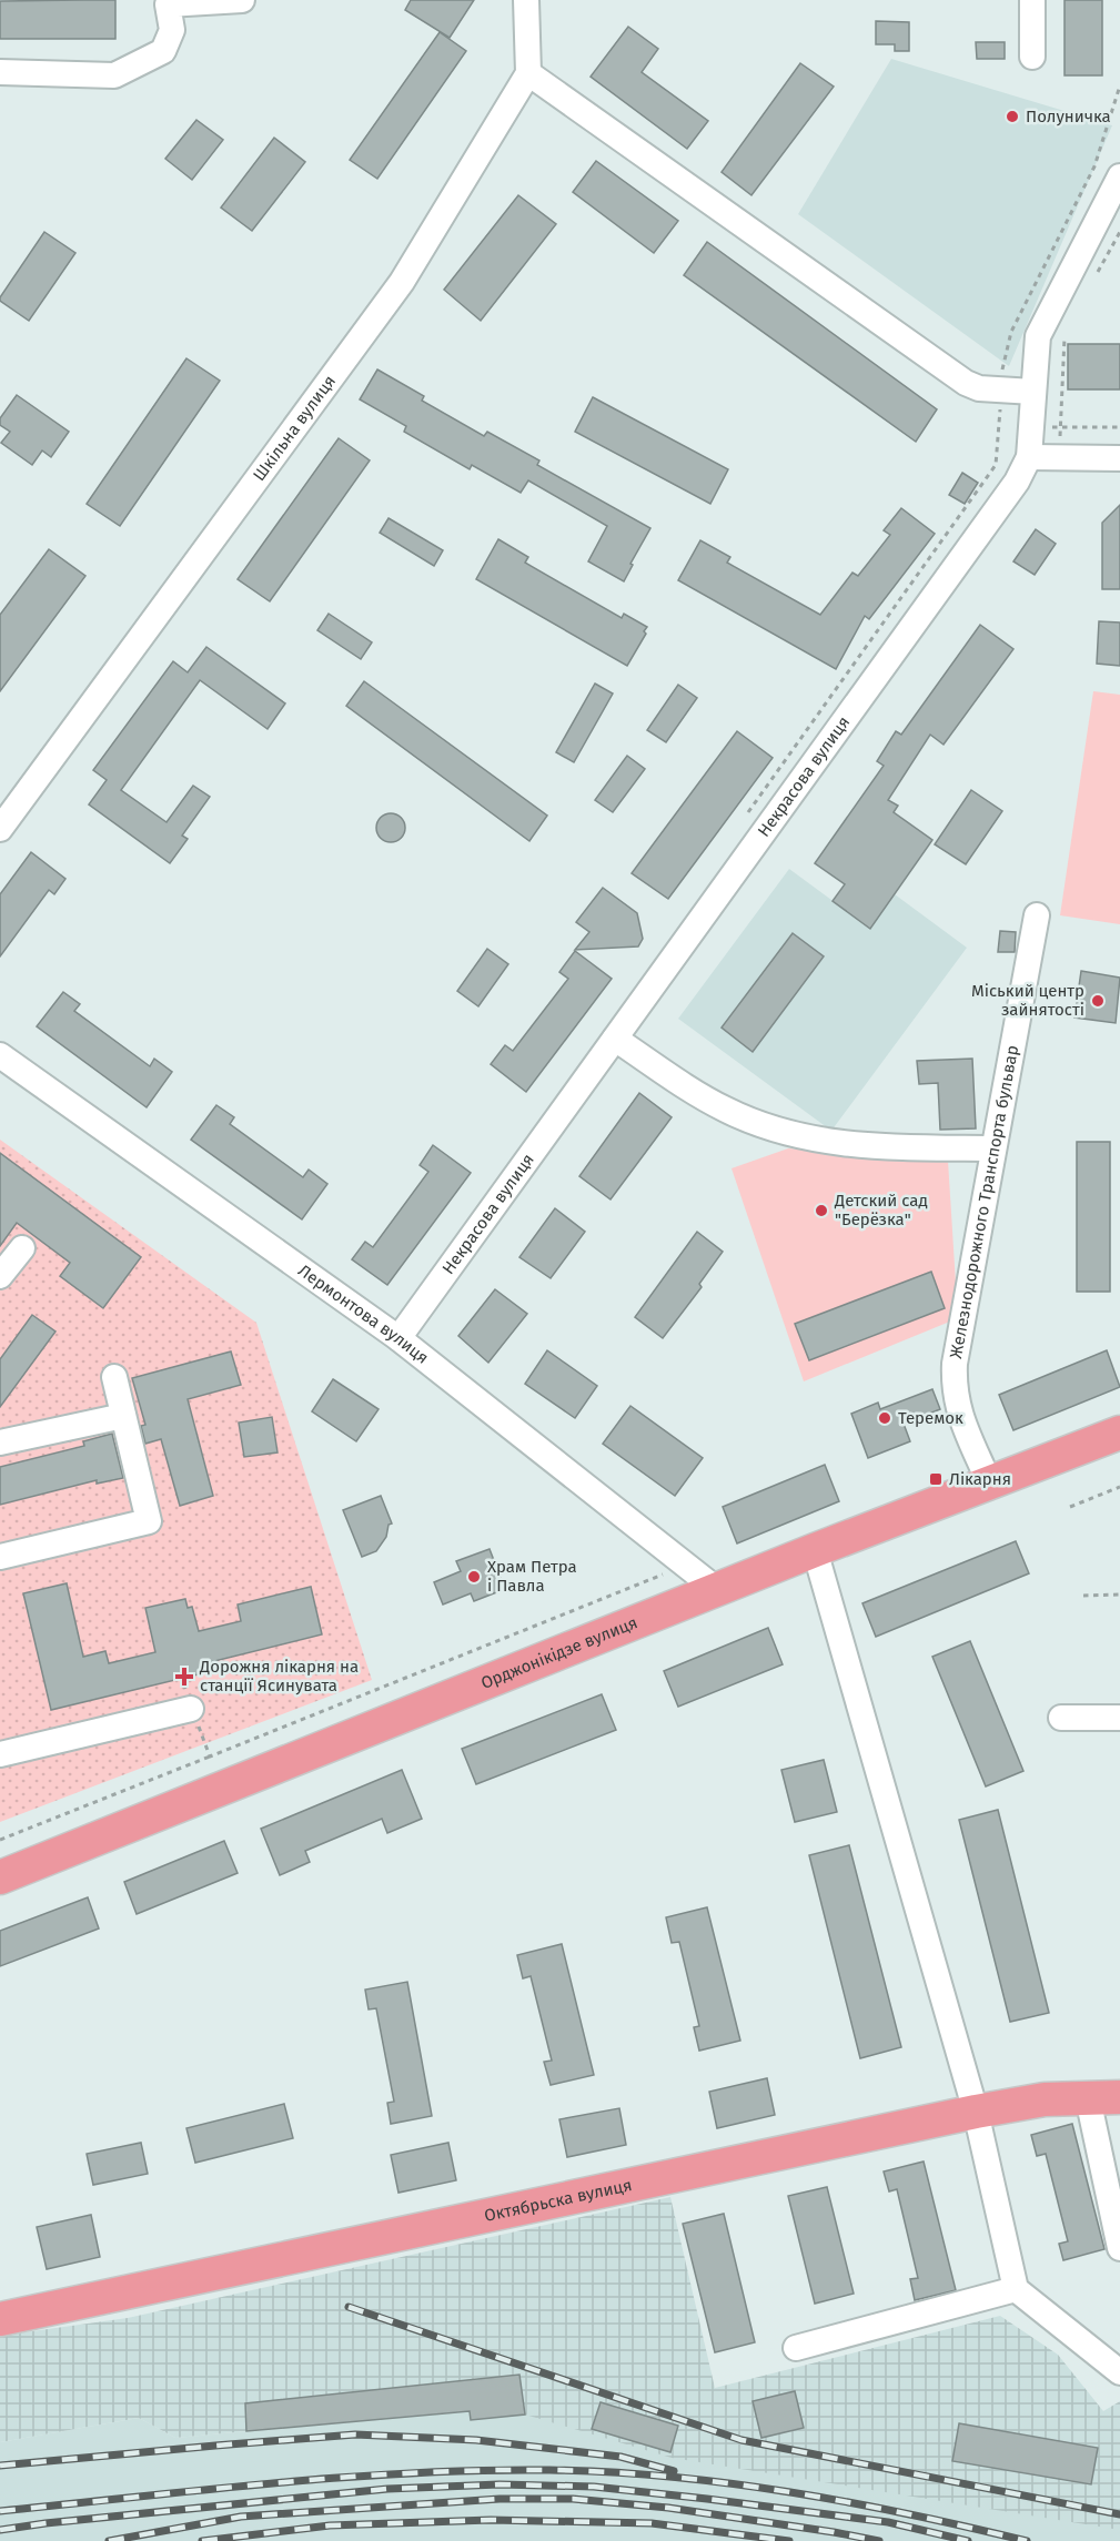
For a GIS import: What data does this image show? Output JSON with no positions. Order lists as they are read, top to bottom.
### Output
{
  "streets": {
    "main road": ["Орджонікідзе вулиця", "Октябрьска вулиця"],
    "street": [
      "Шкільна вулиця",
      "Некрасова вулиця",
      "Железнодорожного Транспорта бульвар",
      "Лермонтова вулиця"
    ]
  },
  "crossings": [
    ["Некрасова вулиця", "Лермонтова вулиця"],
    ["Железнодорожного Транспорта бульвар", "Орджонікідзе вулиця"],
    ["Лермонтова вулиця", "Орджонікідзе вулиця"]
  ],
  "places": {
    "other": [
      "Полуничка",
      "Міський центр зайнятості",
      "Детский сад \"Берёзка\"",
      "Теремок",
      "Храм Петра і Павла"
    ],
    "transit": ["Лікарня"],
    "health": ["Дорожня лікарня на станції Ясинувата"]
  }
}
